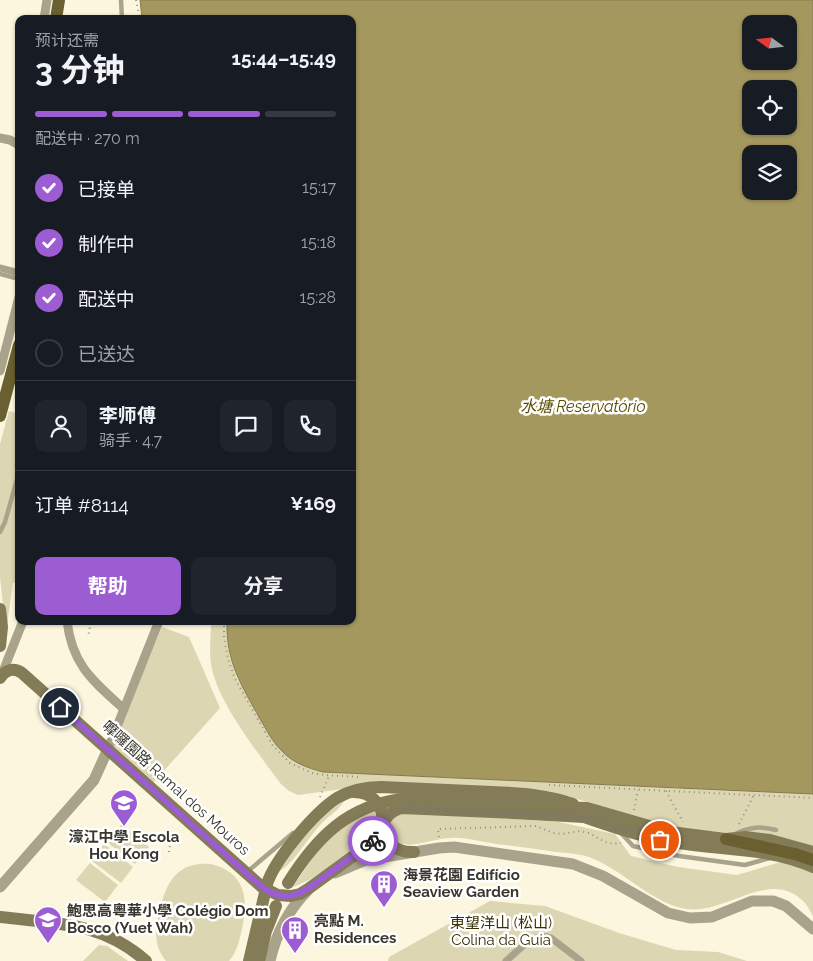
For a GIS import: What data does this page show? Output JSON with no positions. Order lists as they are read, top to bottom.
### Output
{
  "streets": {
    "main road": ["嚤囉園路 Ramal dos Mouros"]
  },
  "water": ["水塘 Reservatório"],
  "parks": ["東望洋山 (松山) Colina da Guia"],
  "places": {
    "school or university": ["濠江中學 Escola Hou Kong", "鮑思高粵華小學 Colégio Dom Bosco (Yuet Wah)"],
    "building": ["海景花園 Edifício Seaview Garden", "亮點 M. Residences"]
  },
  "north": "left",
  "page": {
    "heading": ["3 分钟", "预计还需", "15:44–15:49"],
    "panel": [
      "李师傅",
      "骑手 · 4.7",
      "订单 #8114",
      "¥169"
    ],
    "bar": "配送中 · 270 m",
    "list": [
      ["已接单", "15:17"],
      ["制作中", "15:18"],
      ["配送中", "15:28"],
      "已送达"
    ],
    "buttons": ["帮助", "分享"]
  }
}
